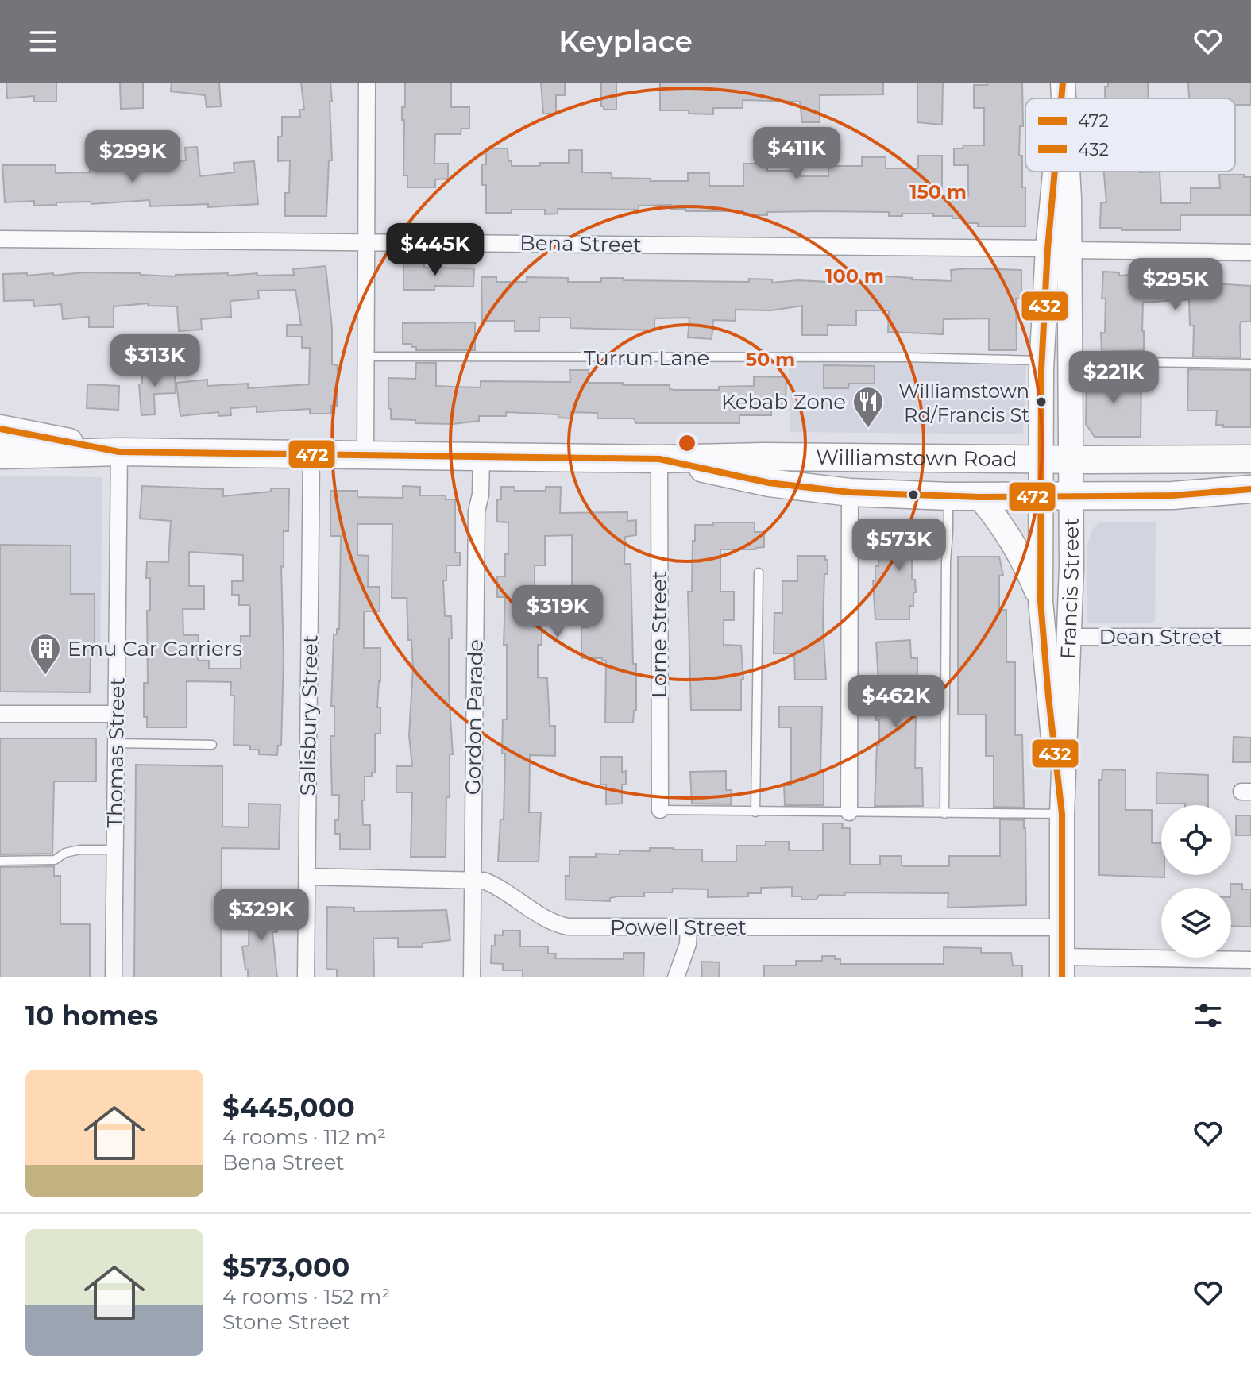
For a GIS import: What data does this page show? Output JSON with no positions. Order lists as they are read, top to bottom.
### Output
{
  "streets": {
    "main road": ["Williamstown Road", "Francis Street"],
    "street": [
      "Bena Street",
      "Lorne Street",
      "Dean Street",
      "Salisbury Street",
      "Gordon Parade",
      "Thomas Street",
      "Powell Street"
    ],
    "lane": ["Turrun Lane"]
  },
  "crossings": [
    ["Bena Street", "Francis Street"],
    ["Turrun Lane", "Francis Street"],
    ["Williamstown Road", "Francis Street"],
    ["Williamstown Road", "Lorne Street"],
    ["Williamstown Road", "Salisbury Street"],
    ["Williamstown Road", "Gordon Parade"],
    ["Williamstown Road", "Thomas Street"],
    ["Francis Street", "Dean Street"],
    ["Francis Street", "Powell Street"],
    ["Salisbury Street", "Powell Street"],
    ["Gordon Parade", "Powell Street"]
  ],
  "places": {
    "other": ["Williamstown Rd/Francis St"],
    "restaurant": ["Kebab Zone"],
    "building": ["Emu Car Carriers"]
  },
  "lines": ["transit line 432", "transit line 472"],
  "legend": ["472", "432"],
  "page": {
    "header": "Keyplace",
    "price": [
      "$411K",
      "$299K",
      "$445K",
      "$295K",
      "$313K",
      "$221K",
      "$573K",
      "$319K",
      "$462K",
      "$329K"
    ],
    "heading": "10 homes",
    "list": [
      {
        "name": "$445,000",
        "note": "4 rooms · 112 m² · Bena Street"
      },
      {
        "name": "$573,000",
        "note": "4 rooms · 152 m² · Stone Street"
      }
    ]
  },
  "rings": ["150 m", "100 m", "50 m"]
}
